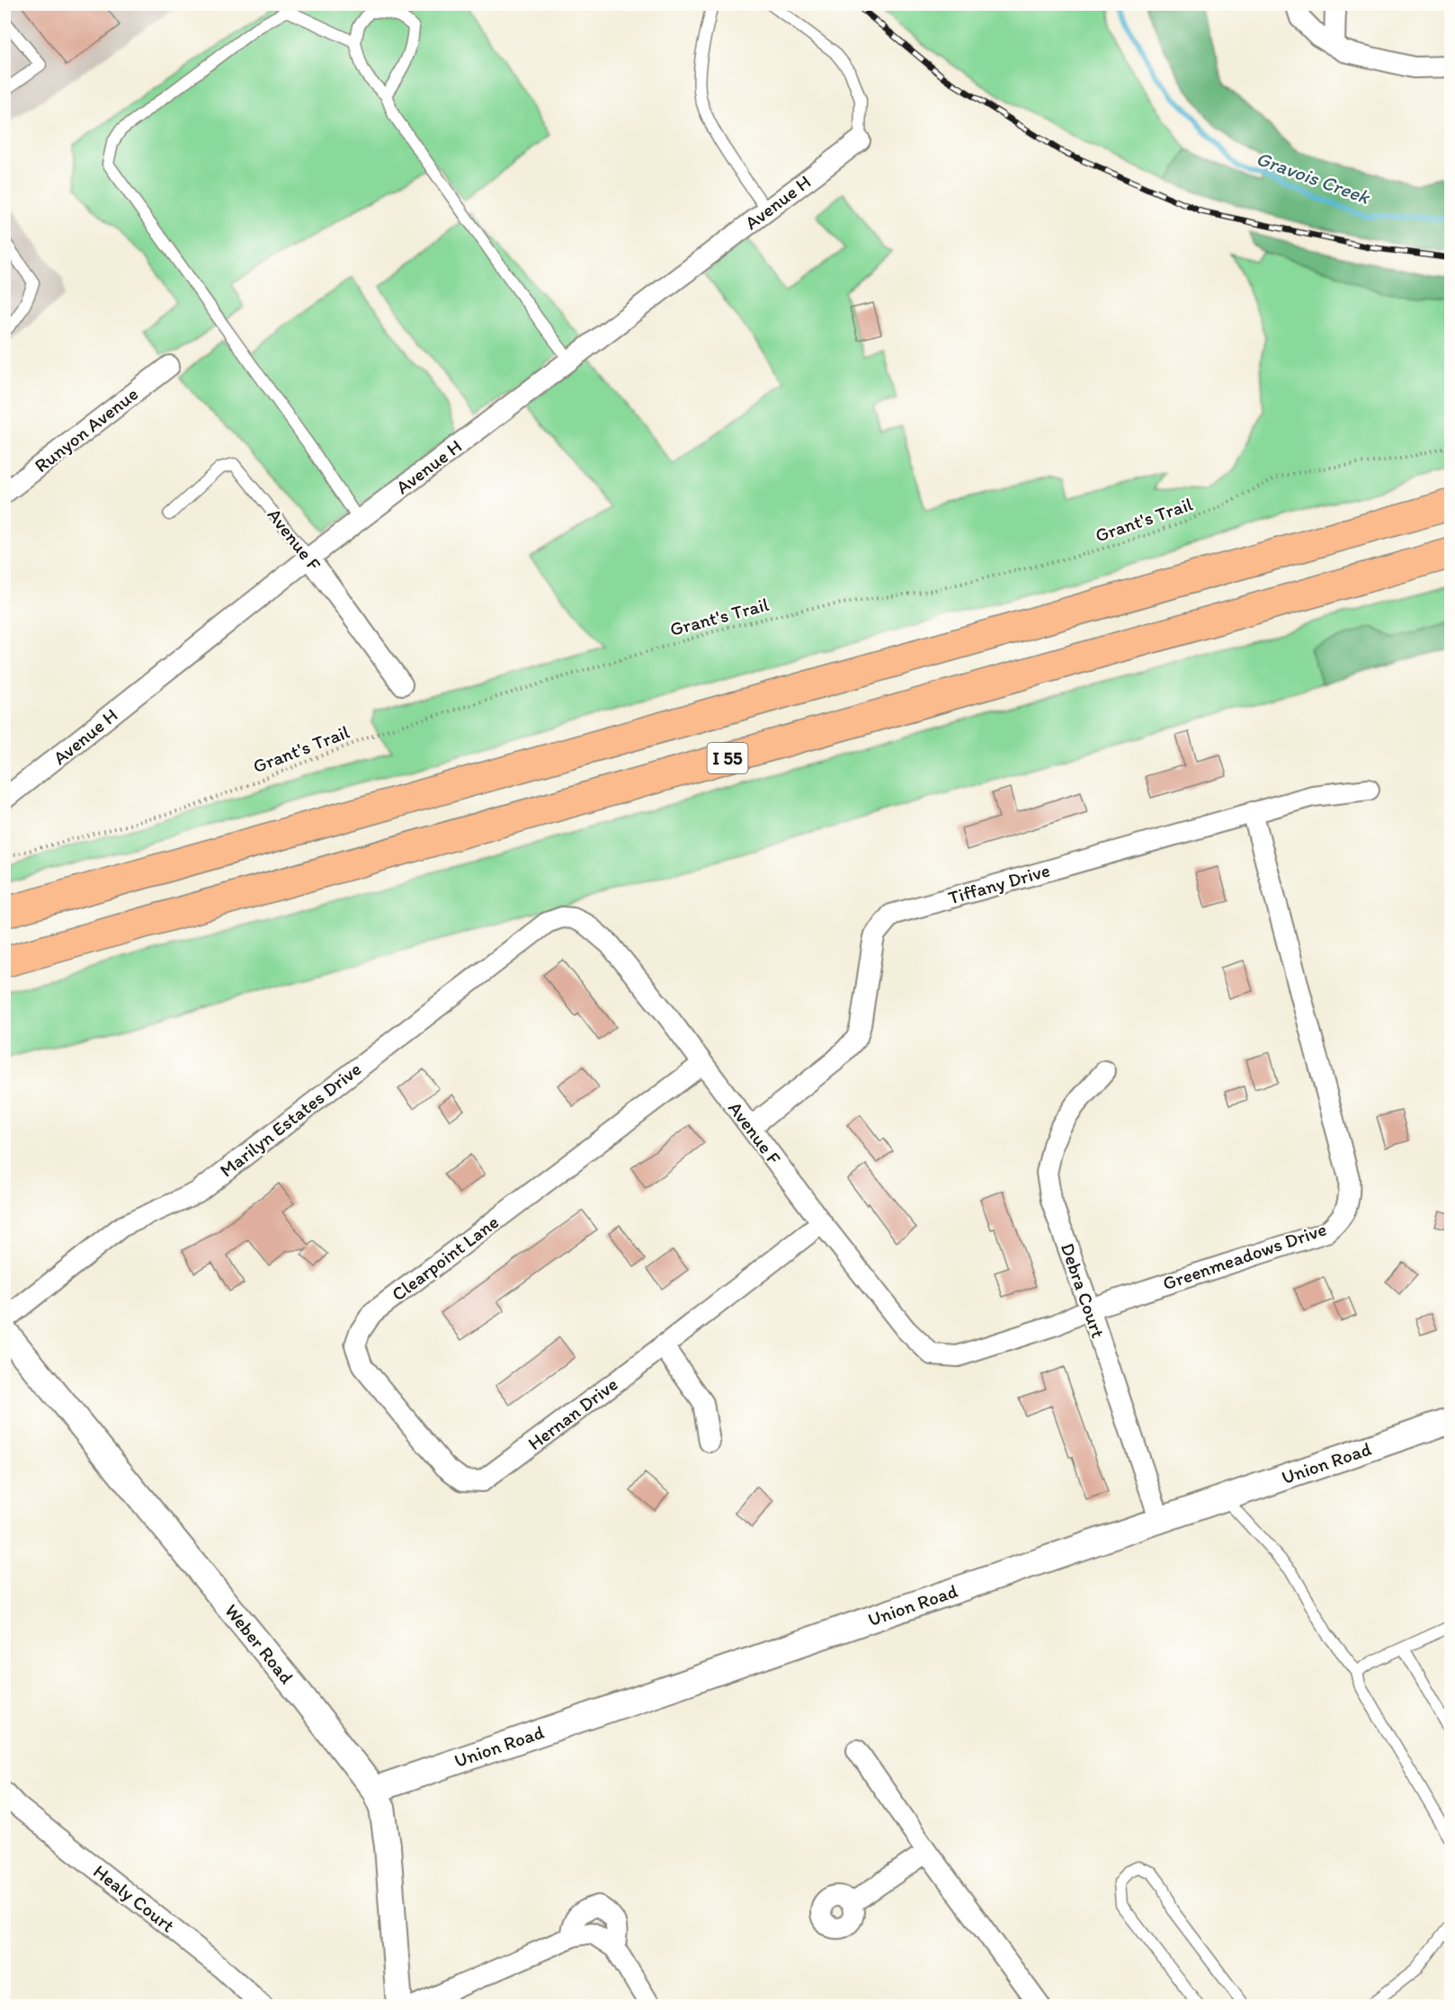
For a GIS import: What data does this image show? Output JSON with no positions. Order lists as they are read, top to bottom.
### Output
{
  "streets": {
    "highway": ["I 55"],
    "street": [
      "Avenue H",
      "Runyon Avenue",
      "Avenue F",
      "Tiffany Drive",
      "Marilyn Estates Drive",
      "Greenmeadows Drive",
      "Clearpoint Lane",
      "Debra Court",
      "Hernan Drive",
      "Union Road",
      "Weber Road",
      "Healy Court"
    ],
    "path": ["Grant's Trail"]
  },
  "crossings": [
    ["Avenue H", "Avenue F"],
    ["Avenue F", "Tiffany Drive"],
    ["Avenue F", "Marilyn Estates Drive"],
    ["Avenue F", "Greenmeadows Drive"],
    ["Avenue F", "Clearpoint Lane"],
    ["Avenue F", "Hernan Drive"],
    ["Tiffany Drive", "Greenmeadows Drive"],
    ["Greenmeadows Drive", "Debra Court"],
    ["Clearpoint Lane", "Hernan Drive"],
    ["Debra Court", "Union Road"],
    ["Union Road", "Weber Road"]
  ],
  "water": ["Gravois Creek"]
}
